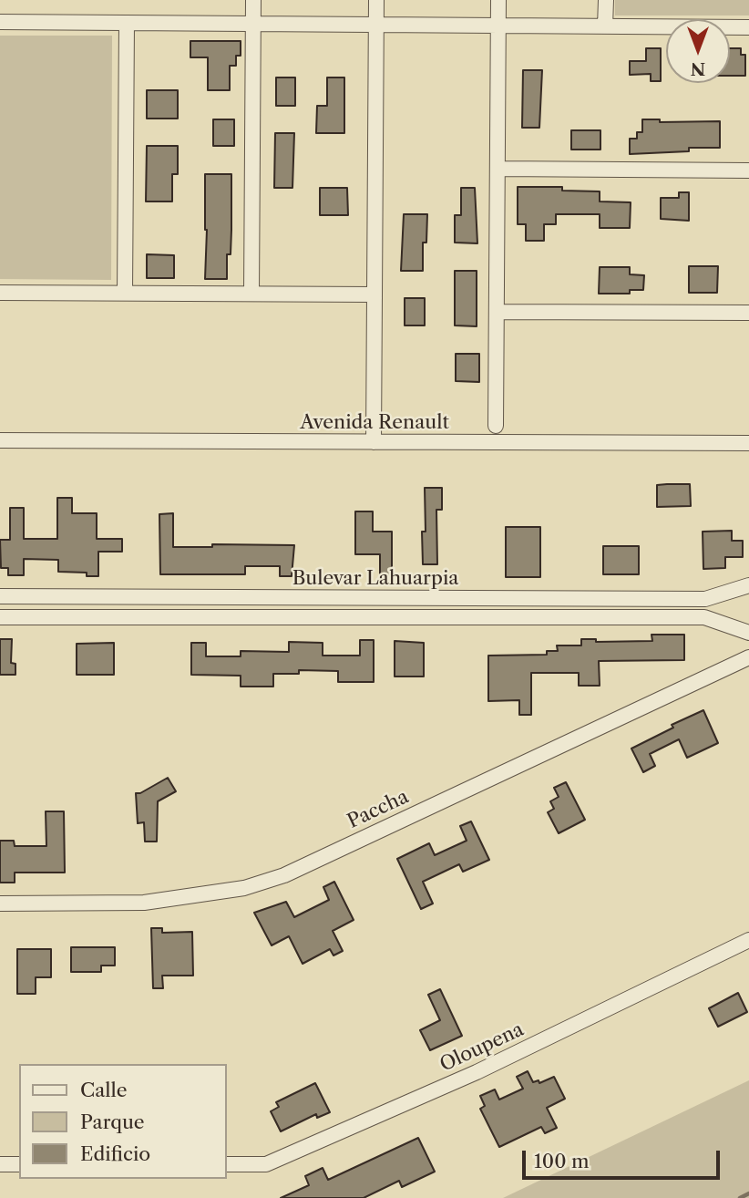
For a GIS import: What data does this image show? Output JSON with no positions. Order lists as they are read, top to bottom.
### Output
{
  "streets": {
    "street": [
      "Avenida Renault",
      "Bulevar Lahuarpia",
      "Paccha",
      "Oloupena"
    ]
  },
  "legend": ["Calle", "Parque", "Edificio"],
  "scale_bar": "100 m",
  "north": "bottom"
}
